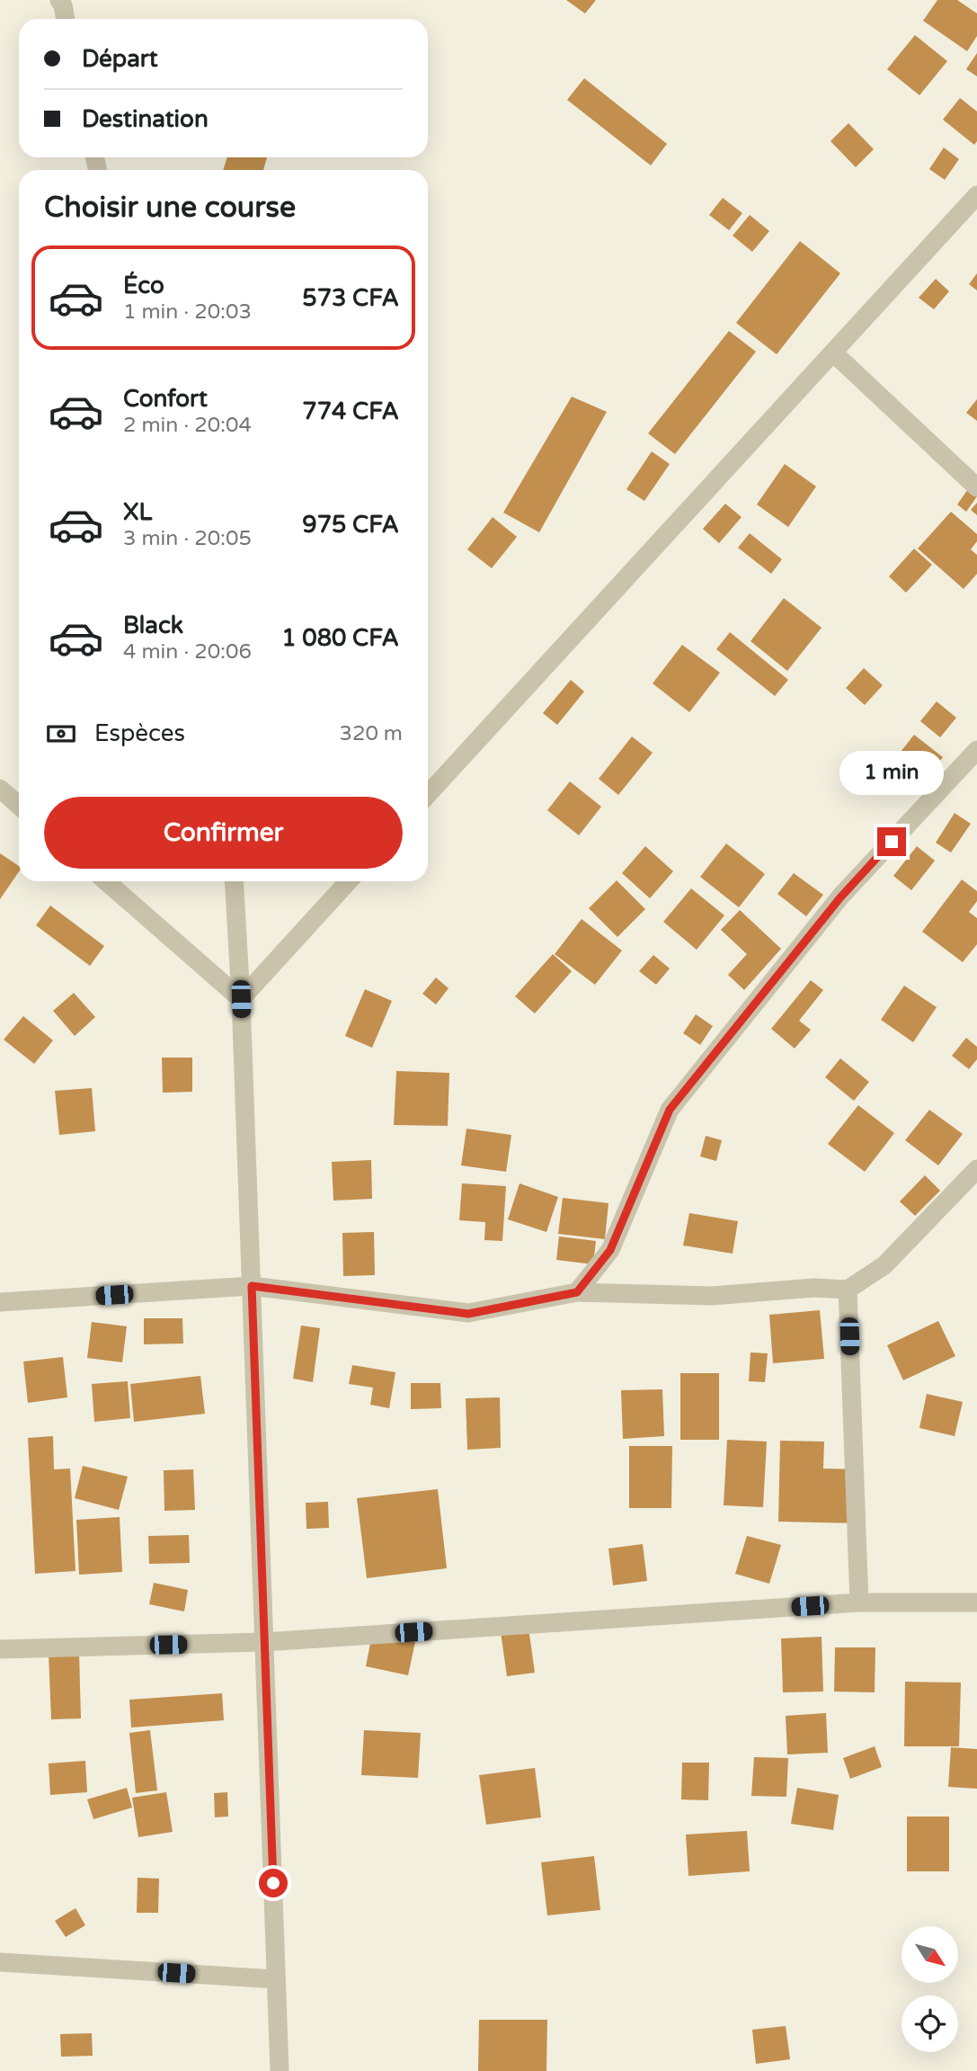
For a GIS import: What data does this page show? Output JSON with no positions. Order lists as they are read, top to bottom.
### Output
{
  "north": "bottom right",
  "page": {
    "banner": ["Départ", "Destination"],
    "heading": "Choisir une course",
    "list": [
      {
        "name": "Éco",
        "note": "1 min · 20:03",
        "value": "573 CFA"
      },
      {
        "name": "Confort",
        "note": "2 min · 20:04",
        "value": "774 CFA"
      },
      {
        "name": "XL",
        "note": "3 min · 20:05",
        "value": "975 CFA"
      },
      {
        "name": "Black",
        "note": "4 min · 20:06",
        "value": "1 080 CFA"
      }
    ],
    "pay": ["Espèces", "320 m"],
    "bubble": "1 min",
    "buttons": "Confirmer"
  }
}
